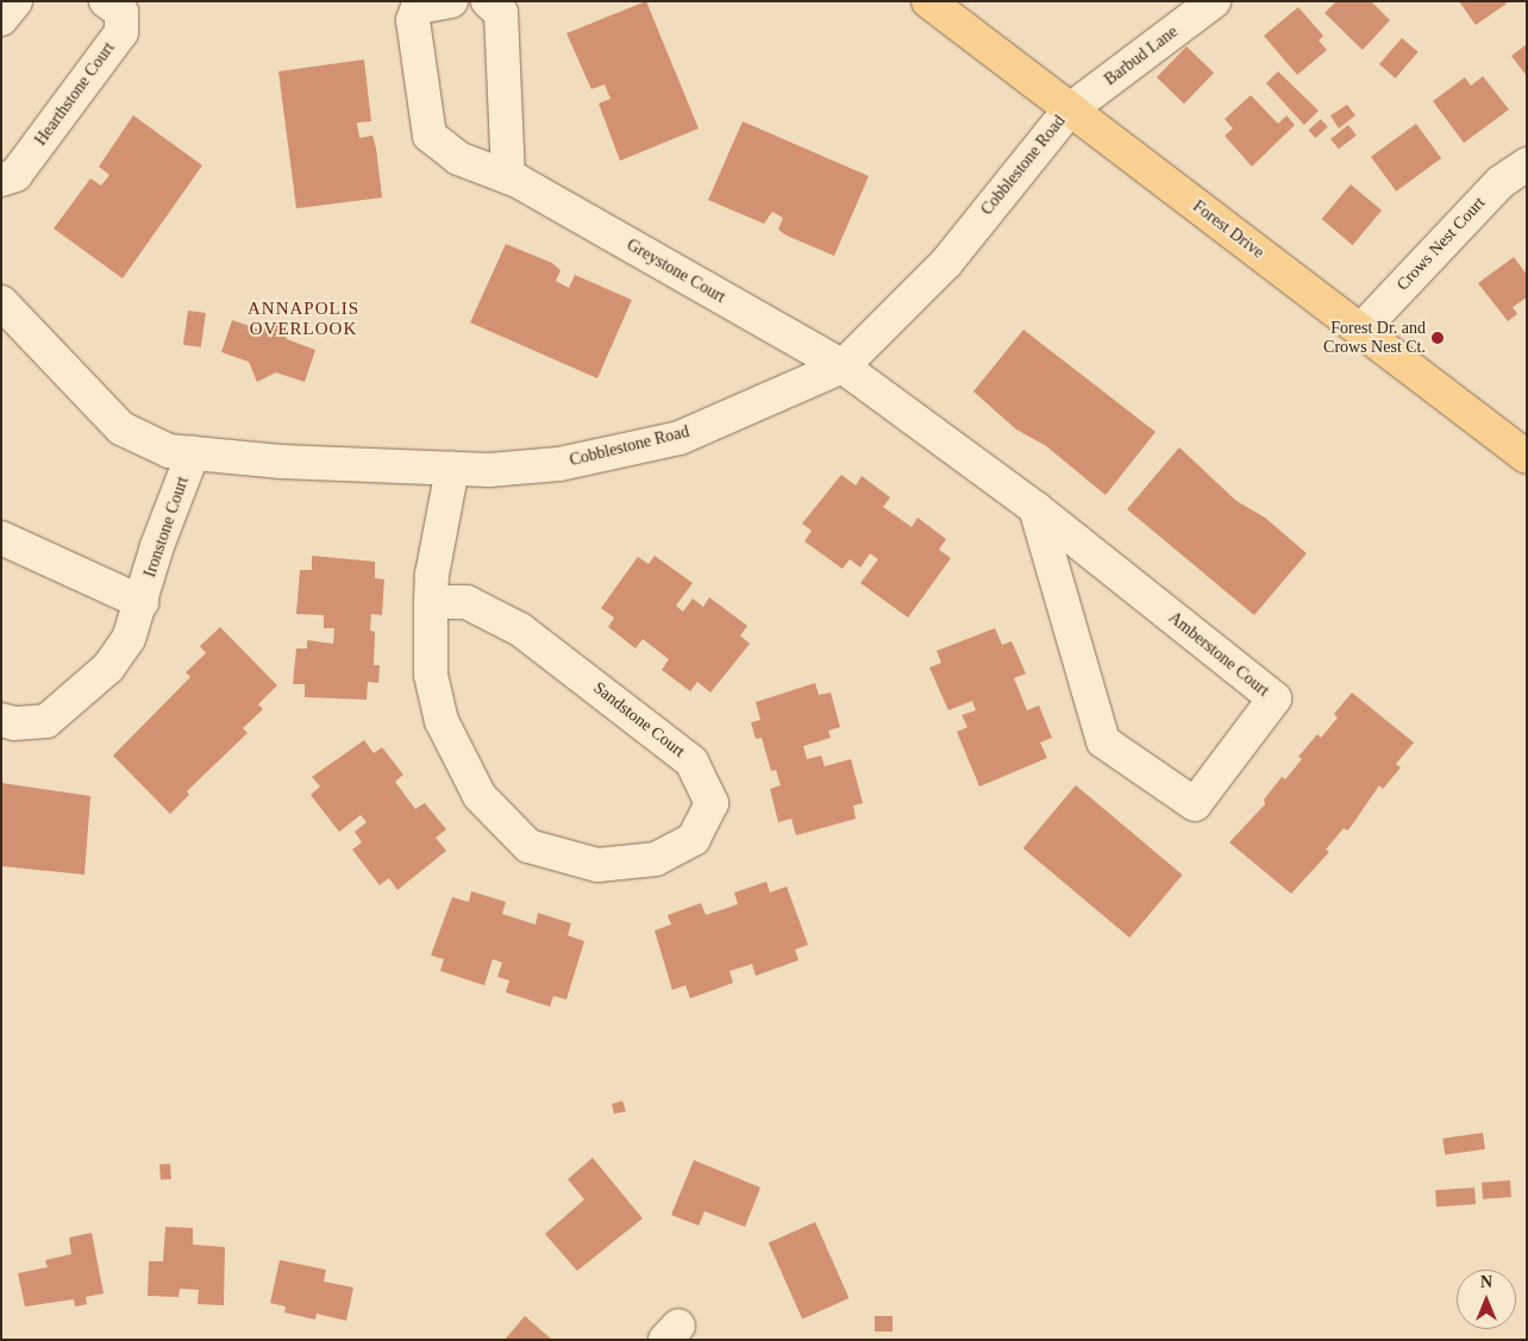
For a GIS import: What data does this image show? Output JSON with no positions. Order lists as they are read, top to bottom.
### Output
{
  "streets": {
    "main road": ["Forest Drive"],
    "street": [
      "Barbud Lane",
      "Hearthstone Court",
      "Cobblestone Road",
      "Crows Nest Court",
      "Greystone Court",
      "Ironstone Court",
      "Amberstone Court",
      "Sandstone Court"
    ]
  },
  "crossings": [
    ["Barbud Lane", "Cobblestone Road"],
    ["Barbud Lane", "Forest Drive"],
    ["Cobblestone Road", "Forest Drive"],
    ["Cobblestone Road", "Greystone Court"],
    ["Cobblestone Road", "Ironstone Court"],
    ["Cobblestone Road", "Amberstone Court"],
    ["Cobblestone Road", "Sandstone Court"],
    ["Forest Drive", "Crows Nest Court"],
    ["Greystone Court", "Amberstone Court"]
  ],
  "districts": ["ANNAPOLIS OVERLOOK"],
  "places": ["Forest Dr. and Crows Nest Ct."],
  "north": "top"
}
